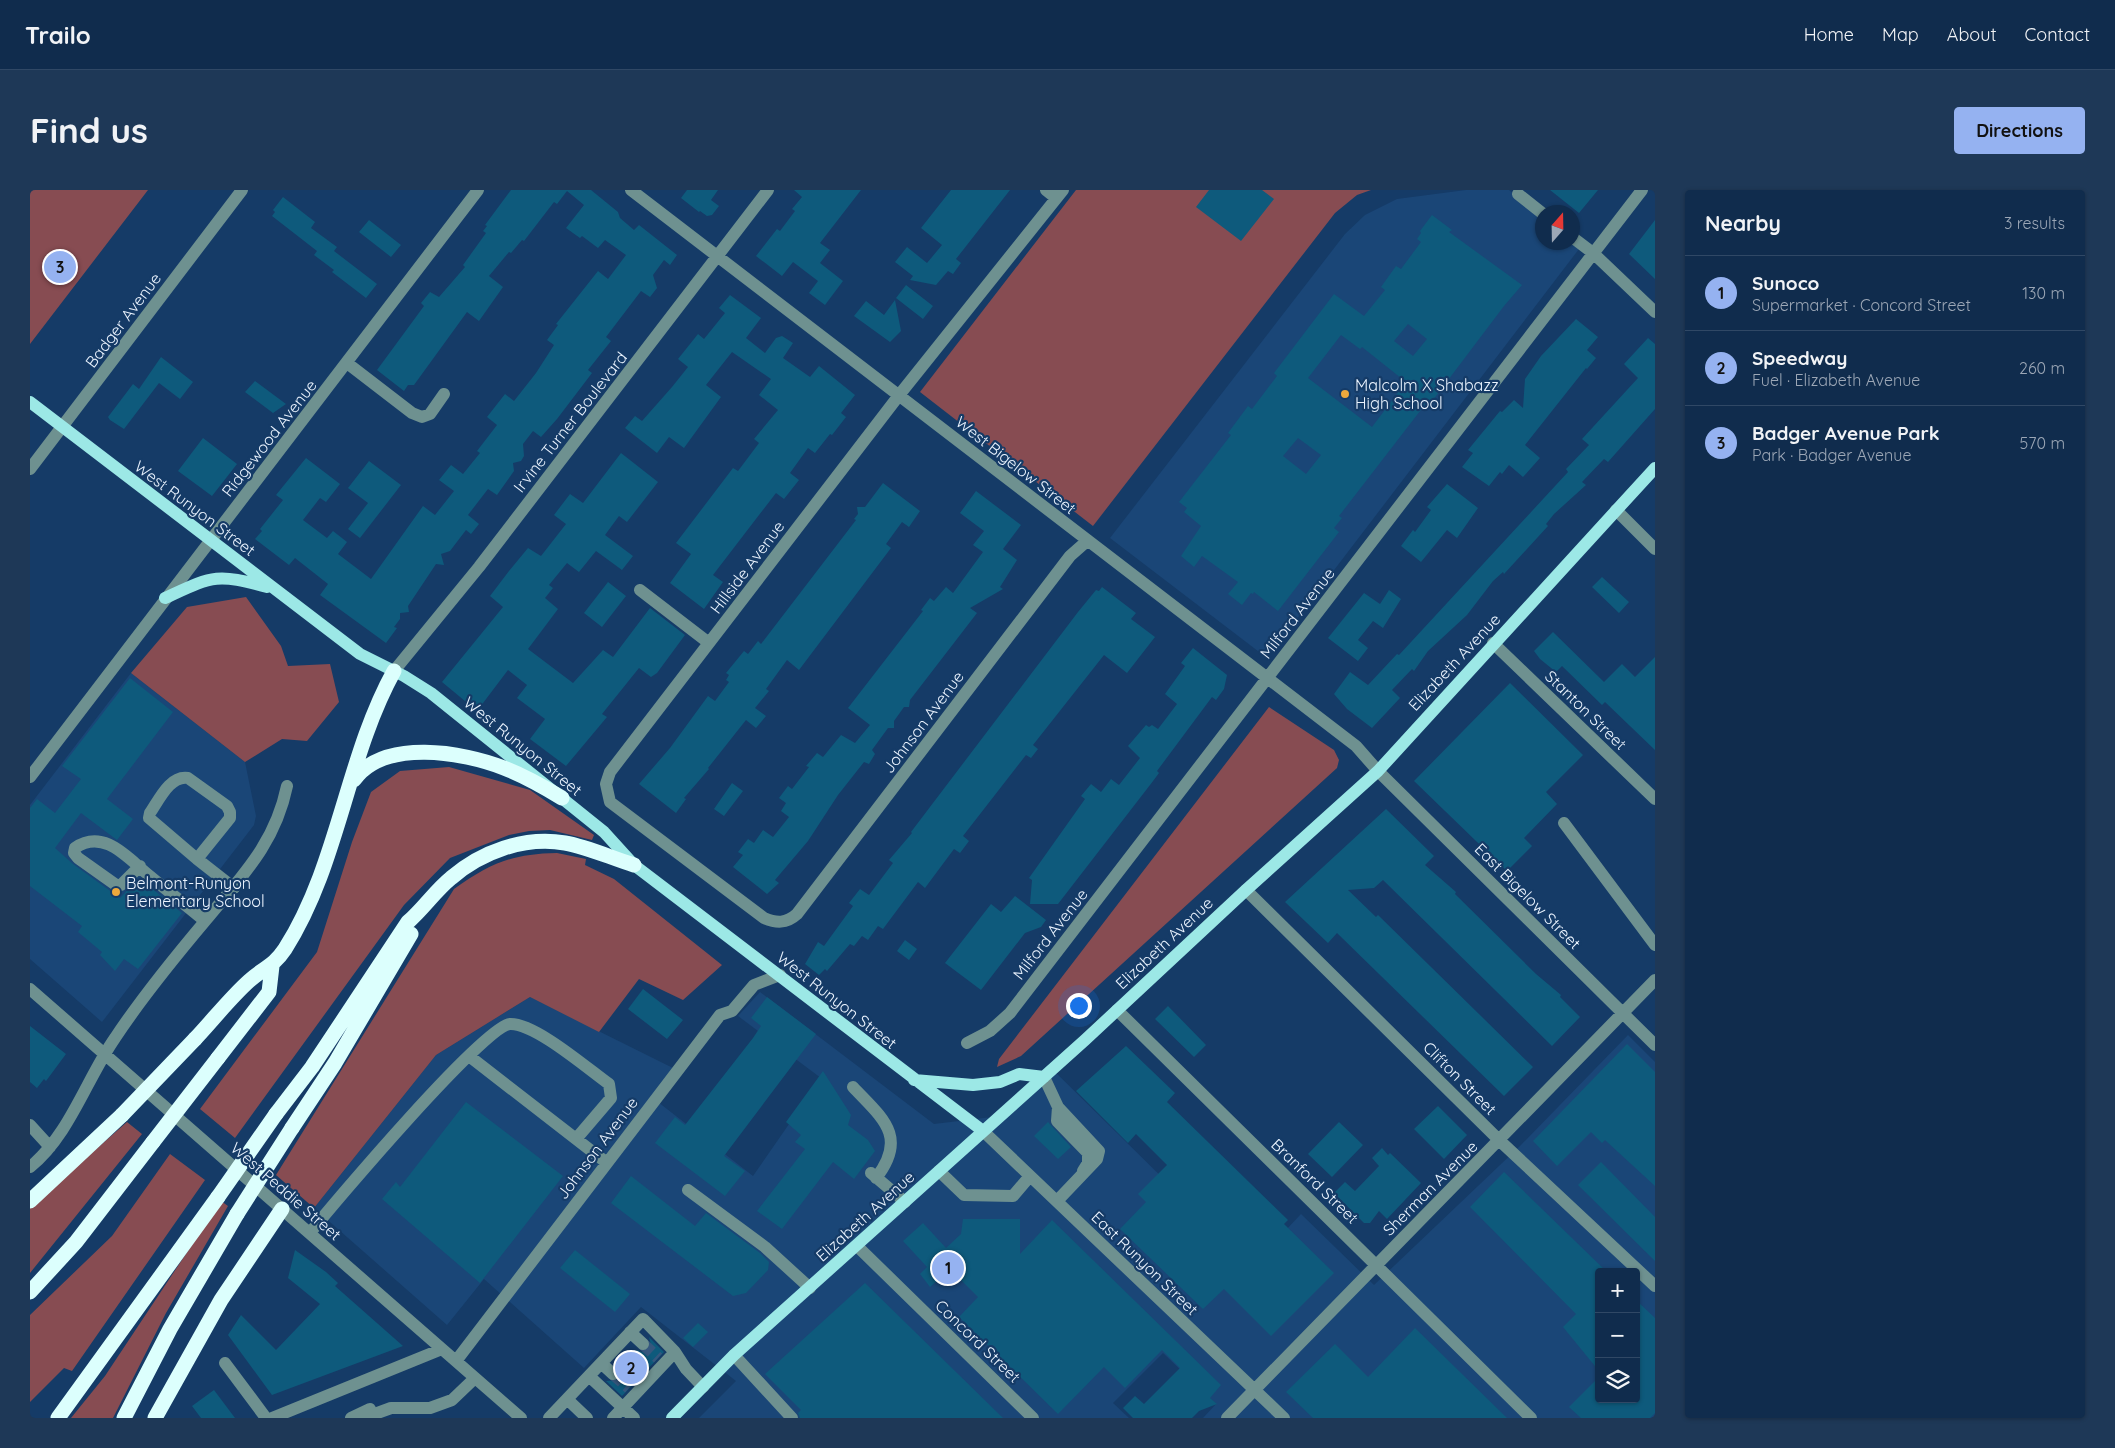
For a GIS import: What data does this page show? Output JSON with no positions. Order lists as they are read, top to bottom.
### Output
{
  "streets": {
    "main road": ["West Runyon Street", "Elizabeth Avenue"],
    "street": [
      "Badger Avenue",
      "Irvine Turner Boulevard",
      "Ridgewood Avenue",
      "West Bigelow Street",
      "Hillside Avenue",
      "Milford Avenue",
      "Stanton Street",
      "Johnson Avenue",
      "East Bigelow Street",
      "Clifton Street",
      "Branford Street",
      "Sherman Avenue",
      "West Peddie Street",
      "East Runyon Street",
      "Concord Street"
    ]
  },
  "crossings": [
    ["Badger Avenue", "West Runyon Street"],
    ["Irvine Turner Boulevard", "West Bigelow Street"],
    ["Irvine Turner Boulevard", "West Runyon Street"],
    ["Ridgewood Avenue", "West Runyon Street"],
    ["West Bigelow Street", "Hillside Avenue"],
    ["West Bigelow Street", "Milford Avenue"],
    ["West Bigelow Street", "Elizabeth Avenue"],
    ["West Bigelow Street", "Johnson Avenue"],
    ["West Bigelow Street", "East Bigelow Street"],
    ["West Runyon Street", "Elizabeth Avenue"],
    ["West Runyon Street", "Johnson Avenue"],
    ["West Runyon Street", "East Runyon Street"],
    ["Hillside Avenue", "Johnson Avenue"],
    ["Elizabeth Avenue", "Stanton Street"],
    ["Elizabeth Avenue", "East Bigelow Street"],
    ["Elizabeth Avenue", "Clifton Street"],
    ["Elizabeth Avenue", "Branford Street"],
    ["Elizabeth Avenue", "East Runyon Street"],
    ["Elizabeth Avenue", "Concord Street"],
    ["Johnson Avenue", "West Peddie Street"],
    ["East Bigelow Street", "Sherman Avenue"],
    ["Clifton Street", "Sherman Avenue"],
    ["Branford Street", "Sherman Avenue"],
    ["Sherman Avenue", "East Runyon Street"]
  ],
  "places": ["Malcolm X Shabazz High School", "Belmont-Runyon Elementary School"],
  "north": "top",
  "page": {
    "header": "Trailo",
    "nav": [
      "Home",
      "Map",
      "About",
      "Contact"
    ],
    "buttons": "Directions",
    "title": "Find us",
    "heading": ["Nearby", "3 results"],
    "pins": ["3", "1", "2"],
    "list": [
      {
        "mark": "1",
        "name": "Sunoco",
        "note": "Supermarket · Concord Street",
        "value": "130 m"
      },
      {
        "mark": "2",
        "name": "Speedway",
        "note": "Fuel · Elizabeth Avenue",
        "value": "260 m"
      },
      {
        "mark": "3",
        "name": "Badger Avenue Park",
        "note": "Park · Badger Avenue",
        "value": "570 m"
      }
    ],
    "map_buttons": ["+", "−"]
  }
}
